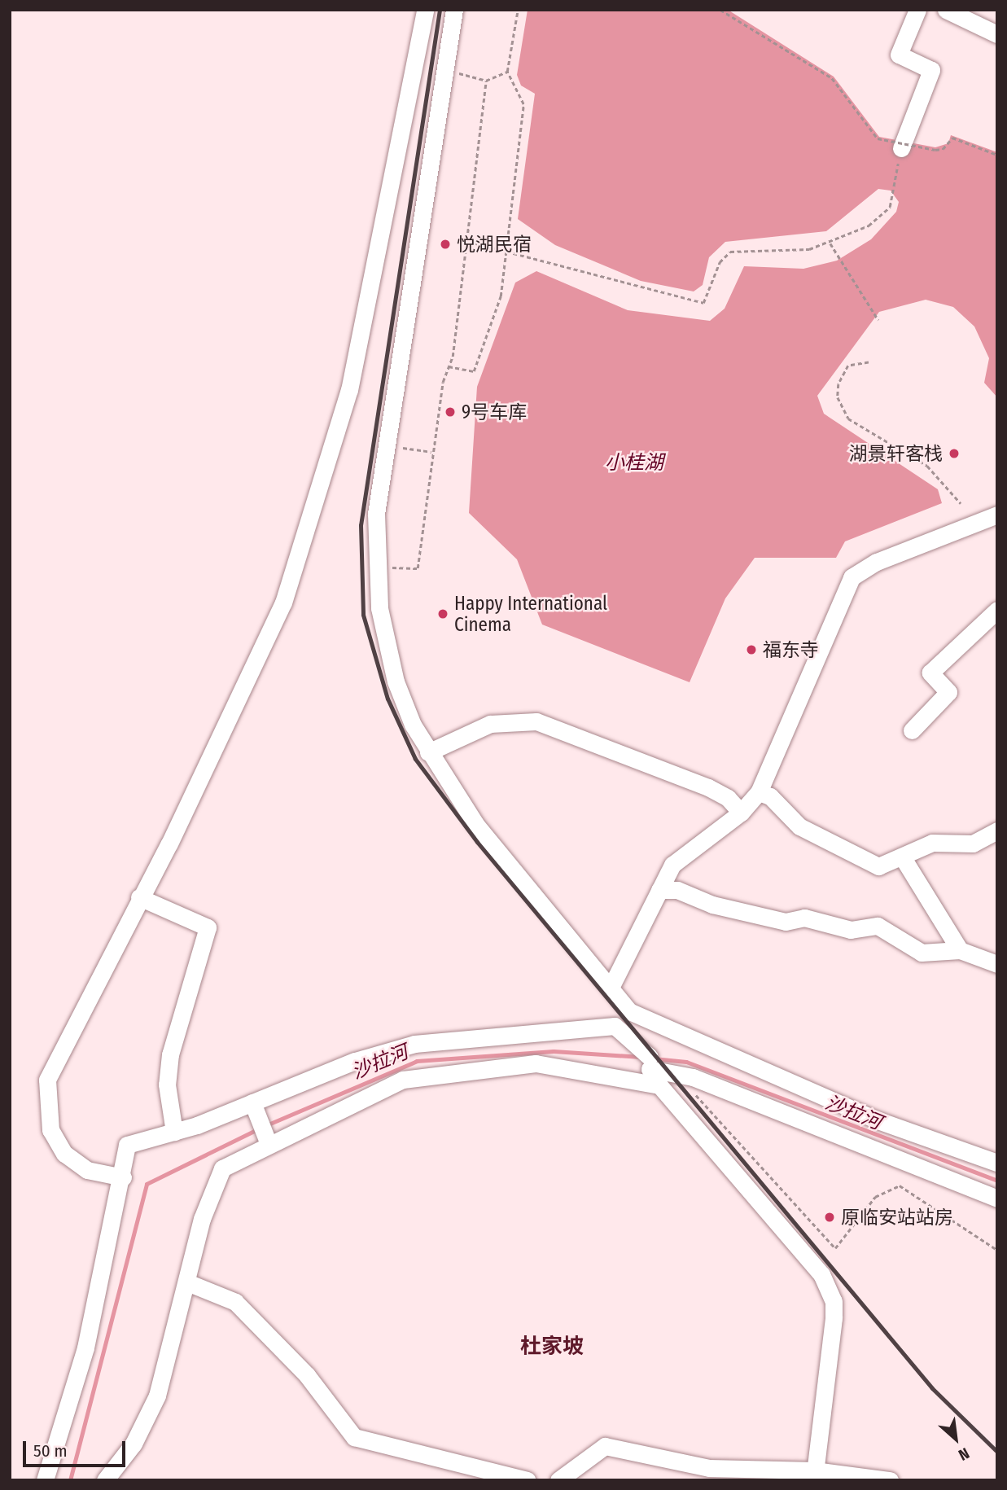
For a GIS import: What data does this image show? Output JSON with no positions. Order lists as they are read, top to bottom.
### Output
{
  "districts": ["杜家坡"],
  "water": ["小桂湖", "沙拉河"],
  "places": [
    "悦湖民宿",
    "9号车库",
    "湖景轩客栈",
    "Happy International Cinema",
    "福东寺",
    "原临安站站房"
  ],
  "scale_bar": "50 m",
  "north": "bottom right"
}
